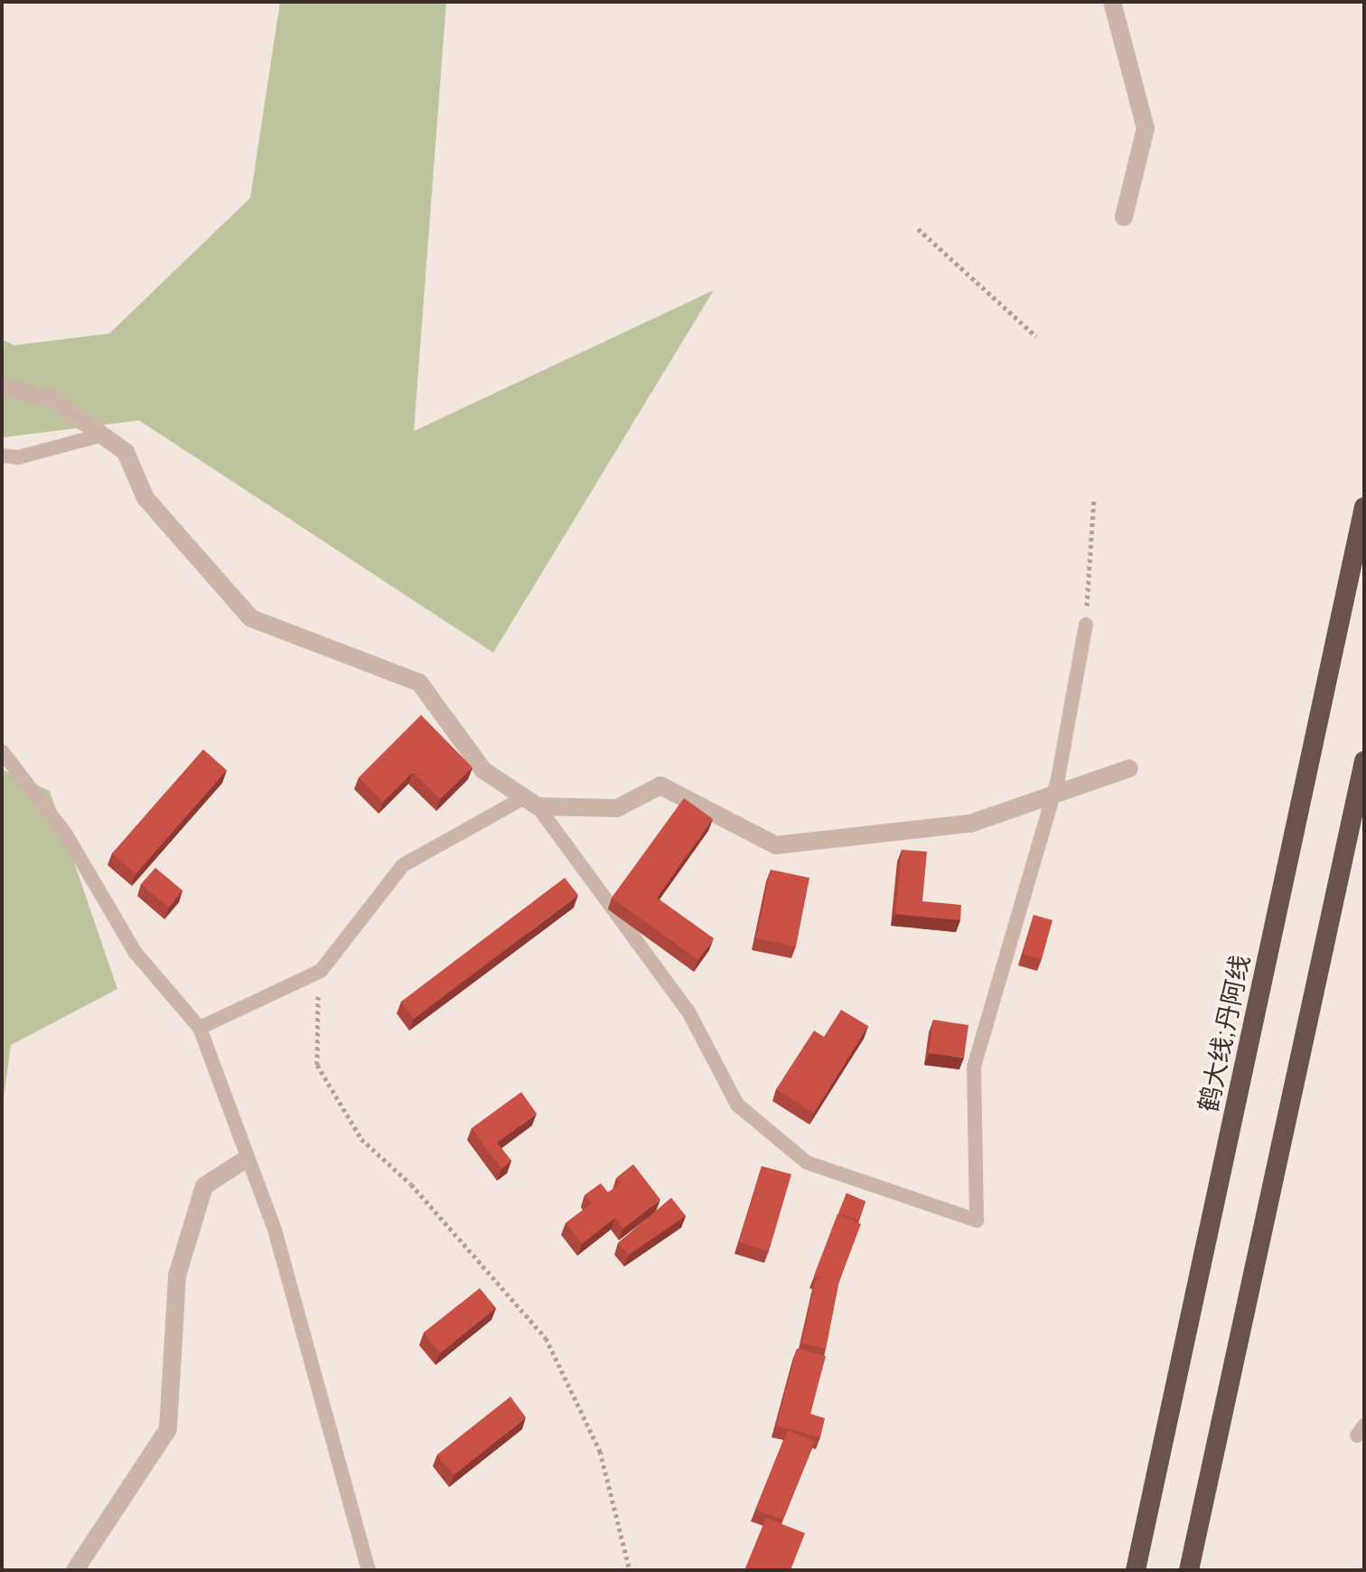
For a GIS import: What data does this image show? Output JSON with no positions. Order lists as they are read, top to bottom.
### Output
{
  "streets": {
    "highway": ["鹤大线;丹阿线"]
  }
}
